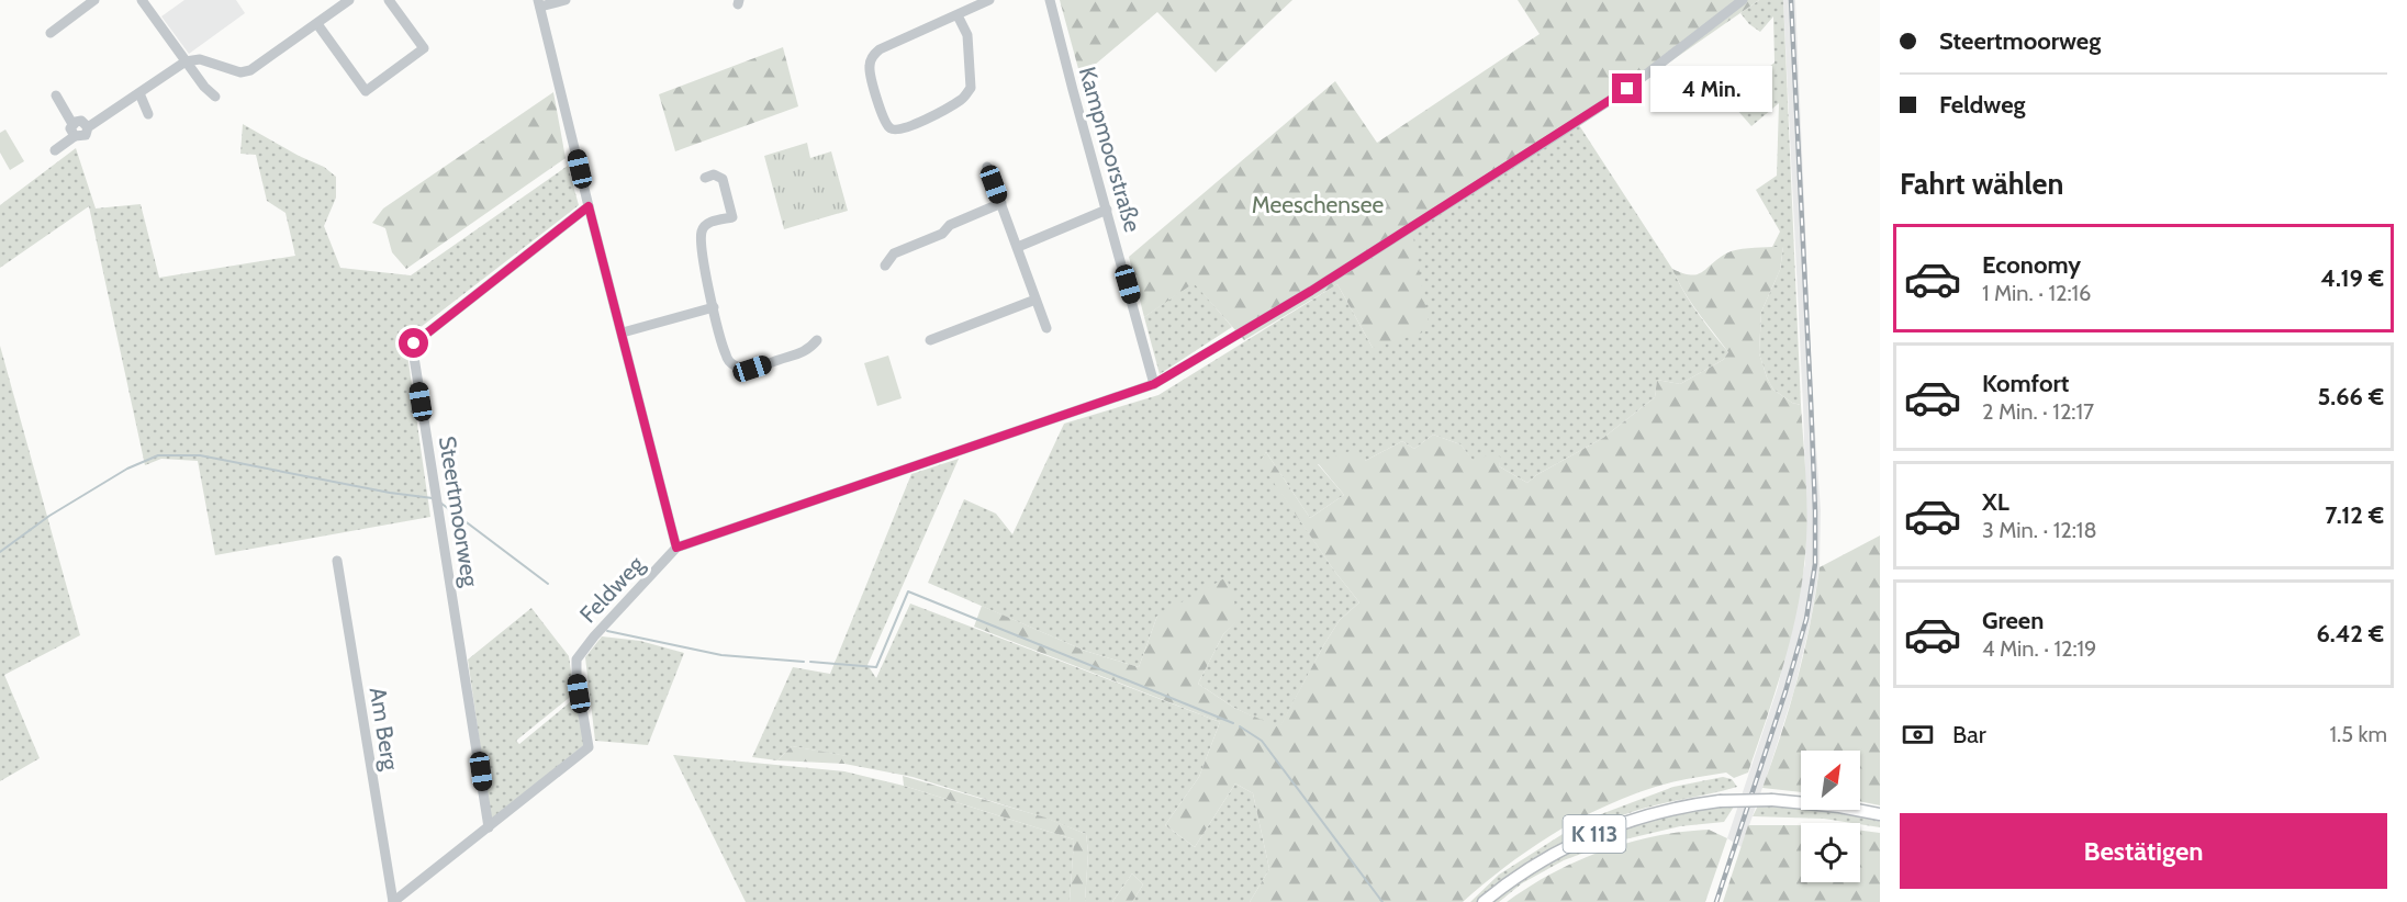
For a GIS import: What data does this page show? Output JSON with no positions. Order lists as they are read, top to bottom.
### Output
{
  "streets": {
    "main road": ["K 113"],
    "street": [
      "Kampmoorstraße",
      "Steertmoorweg",
      "Feldweg",
      "Am Berg"
    ]
  },
  "crossings": [
    ["Kampmoorstraße", "Feldweg"],
    ["Steertmoorweg", "Feldweg"],
    ["Feldweg", "Am Berg"]
  ],
  "parks": ["Meeschensee"],
  "north": "top right",
  "page": {
    "banner": ["Steertmoorweg", "Feldweg"],
    "bubble": "4 Min.",
    "heading": "Fahrt wählen",
    "list": [
      {
        "name": "Economy",
        "note": "1 Min. · 12:16",
        "value": "4.19 €"
      },
      {
        "name": "Komfort",
        "note": "2 Min. · 12:17",
        "value": "5.66 €"
      },
      {
        "name": "XL",
        "note": "3 Min. · 12:18",
        "value": "7.12 €"
      },
      {
        "name": "Green",
        "note": "4 Min. · 12:19",
        "value": "6.42 €"
      }
    ],
    "pay": ["Bar", "1.5 km"],
    "buttons": "Bestätigen"
  }
}
